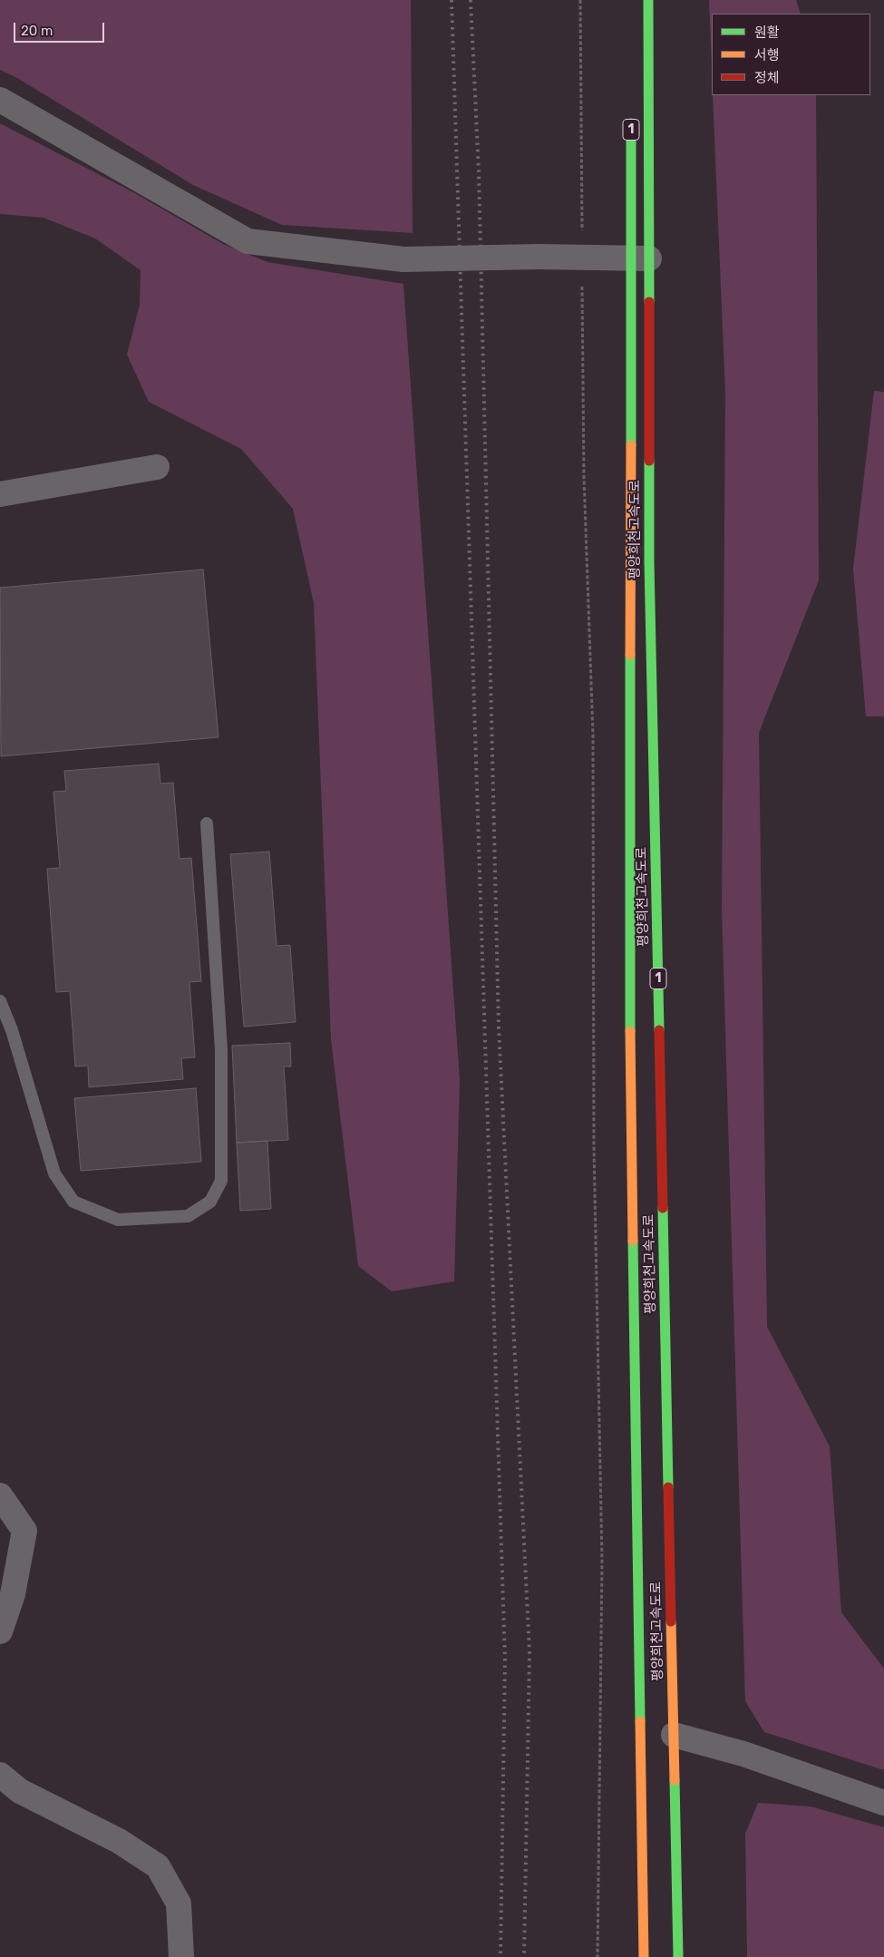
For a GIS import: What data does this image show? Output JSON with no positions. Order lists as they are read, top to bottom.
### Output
{
  "streets": {
    "highway": ["1", "평양희천고속도로"]
  },
  "legend": ["원활", "서행", "정체"],
  "scale_bar": "20 m"
}
